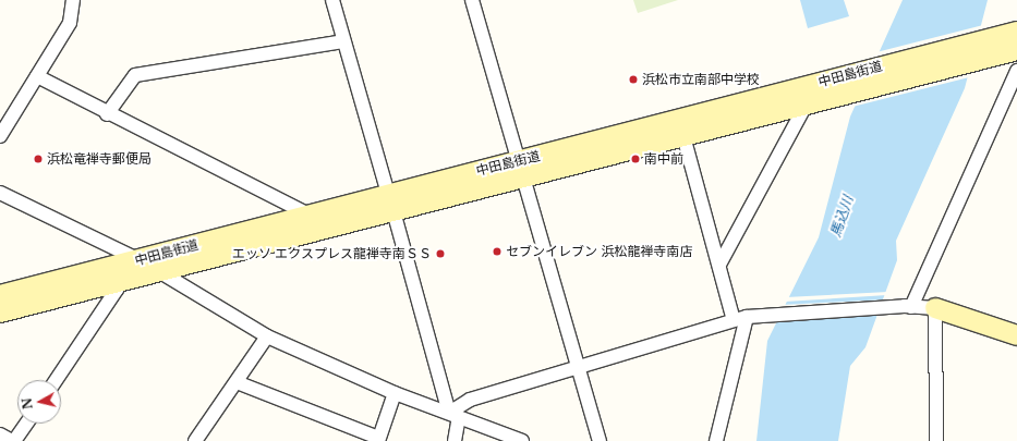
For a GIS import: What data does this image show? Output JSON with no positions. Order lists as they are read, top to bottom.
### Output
{
  "streets": {
    "street": ["中田島街道"]
  },
  "water": ["馬込川"],
  "places": [
    "浜松市立南部中学校",
    "浜松竜禅寺郵便局",
    "南中前",
    "セブンイレブン 浜松龍禅寺南店",
    "エッソ エクスプレス龍禅寺南ＳＳ"
  ],
  "north": "left"
}
